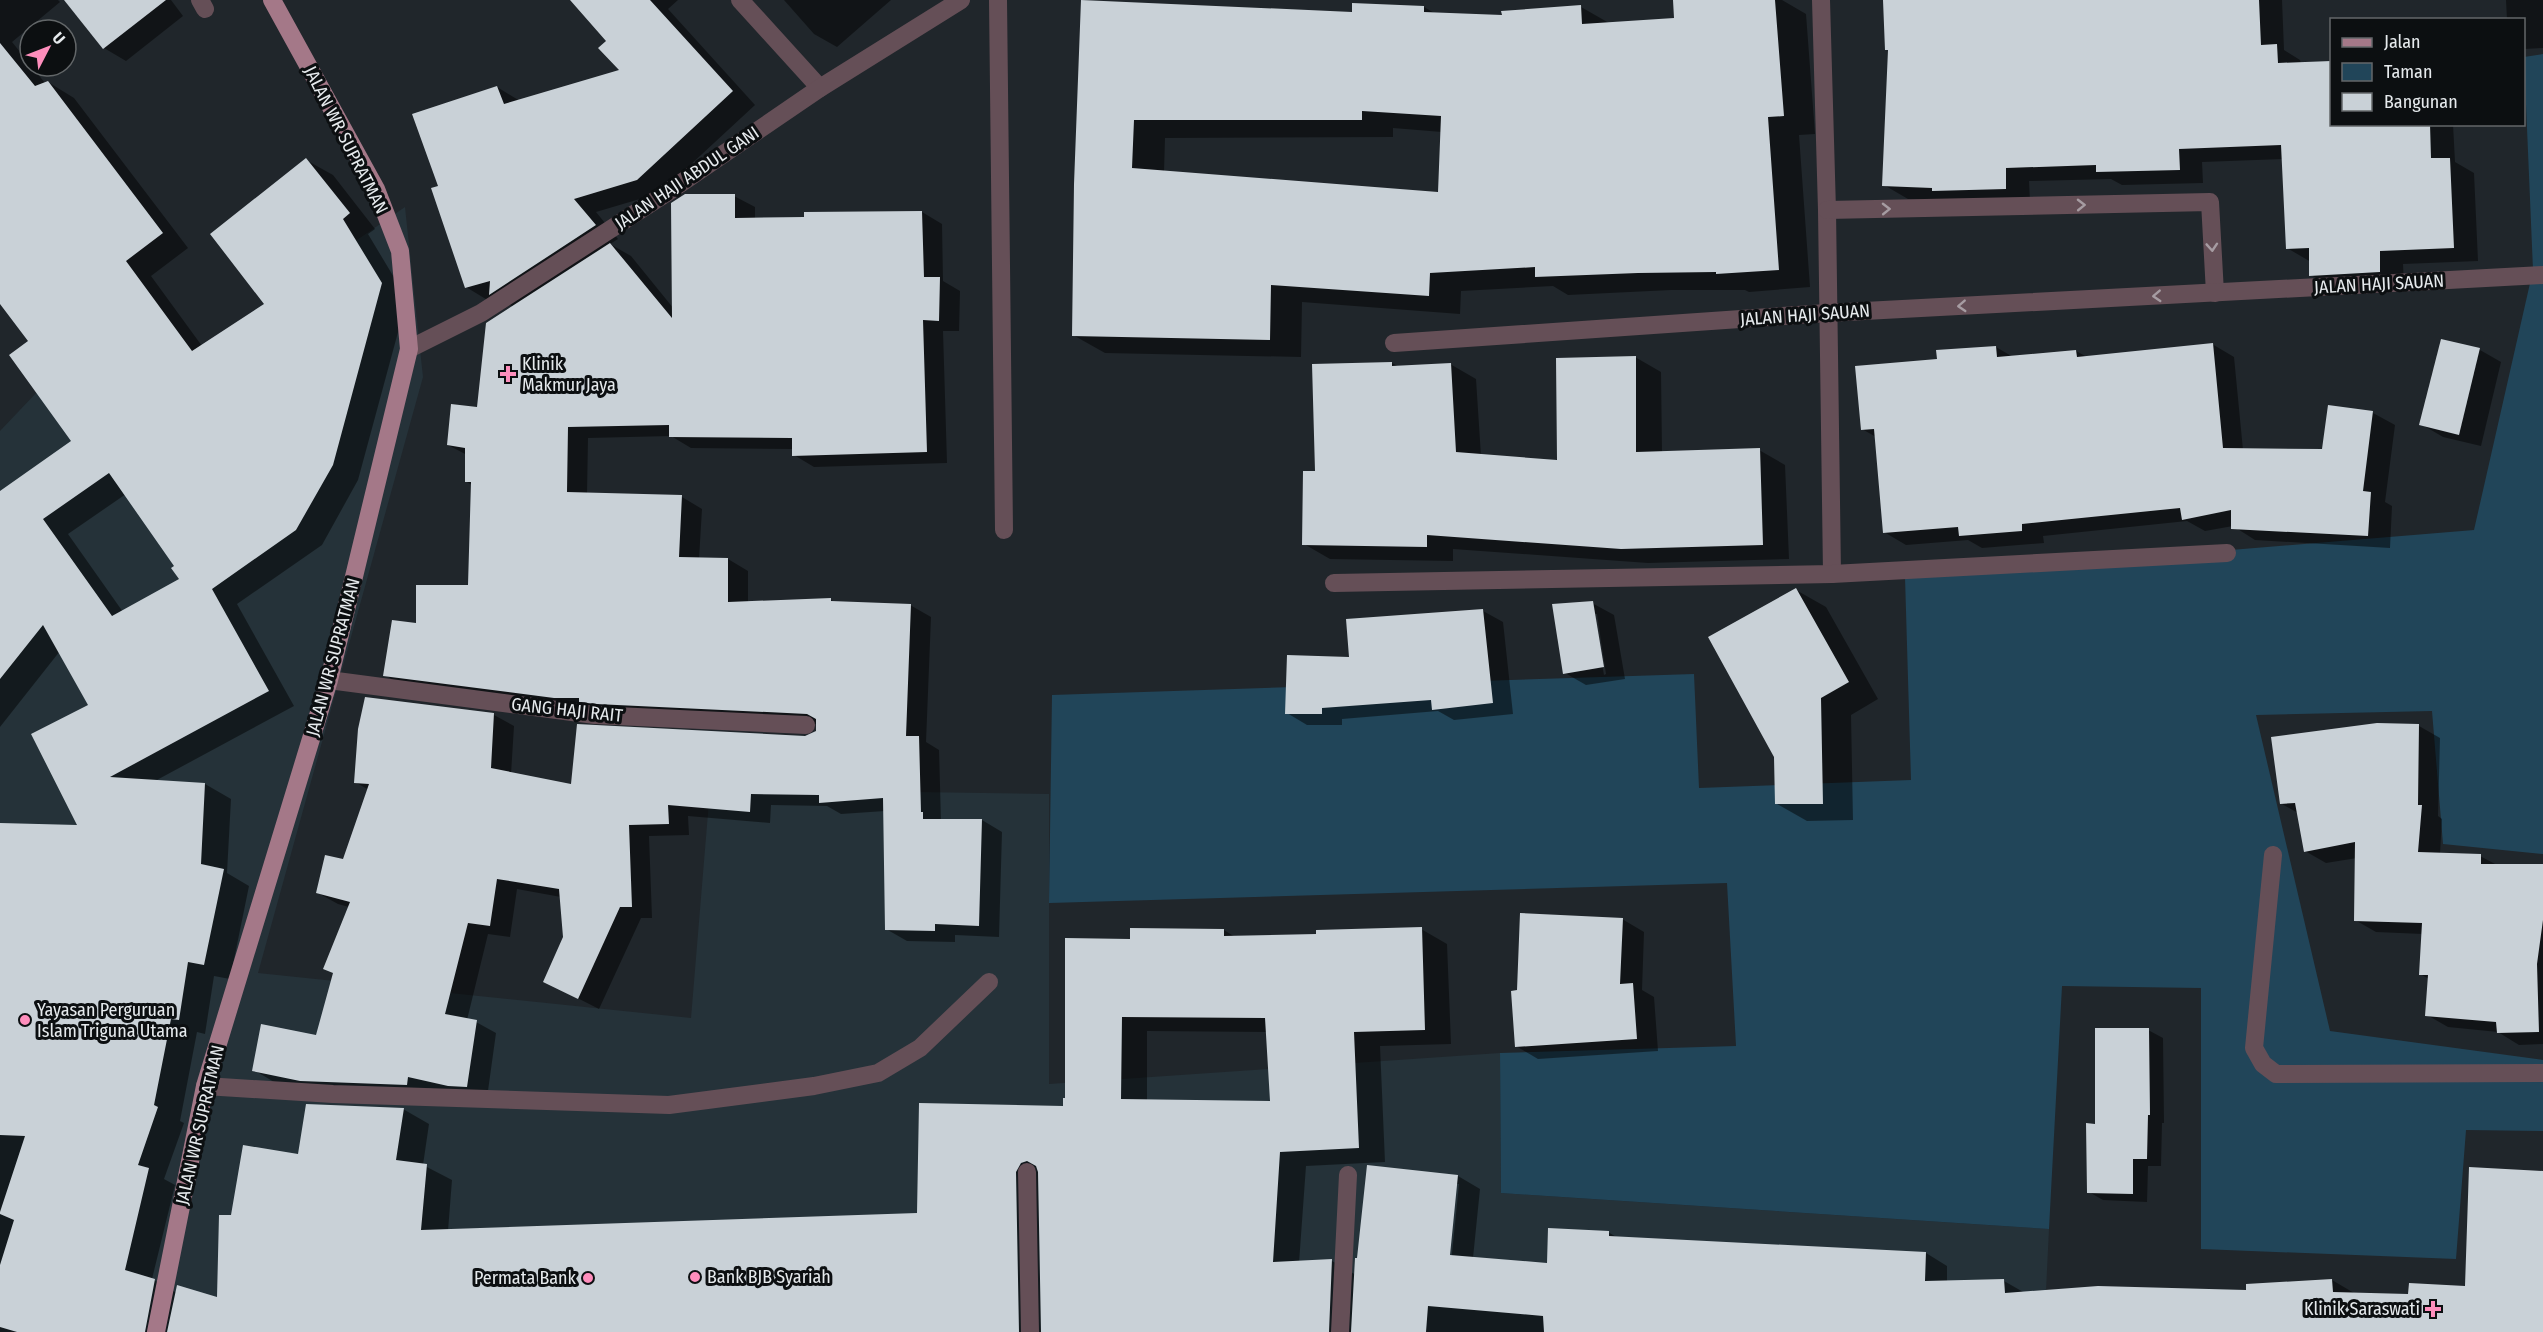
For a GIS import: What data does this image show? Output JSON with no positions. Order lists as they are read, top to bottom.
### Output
{
  "streets": {
    "main road": ["JALAN WR SUPRATMAN"],
    "street": ["JALAN HAJI ABDUL GANI", "JALAN HAJI SAUAN", "GANG HAJI RAIT"]
  },
  "crossings": [
    ["JALAN WR SUPRATMAN", "JALAN HAJI ABDUL GANI"],
    ["JALAN WR SUPRATMAN", "GANG HAJI RAIT"]
  ],
  "places": {
    "health": ["Klinik Makmur Jaya", "Klinik Saraswati"],
    "other": ["Yayasan Perguruan Islam Triguna Utama", "Bank BJB Syariah", "Permata Bank"]
  },
  "legend": ["Jalan", "Taman", "Bangunan"],
  "north": "top right"
}
